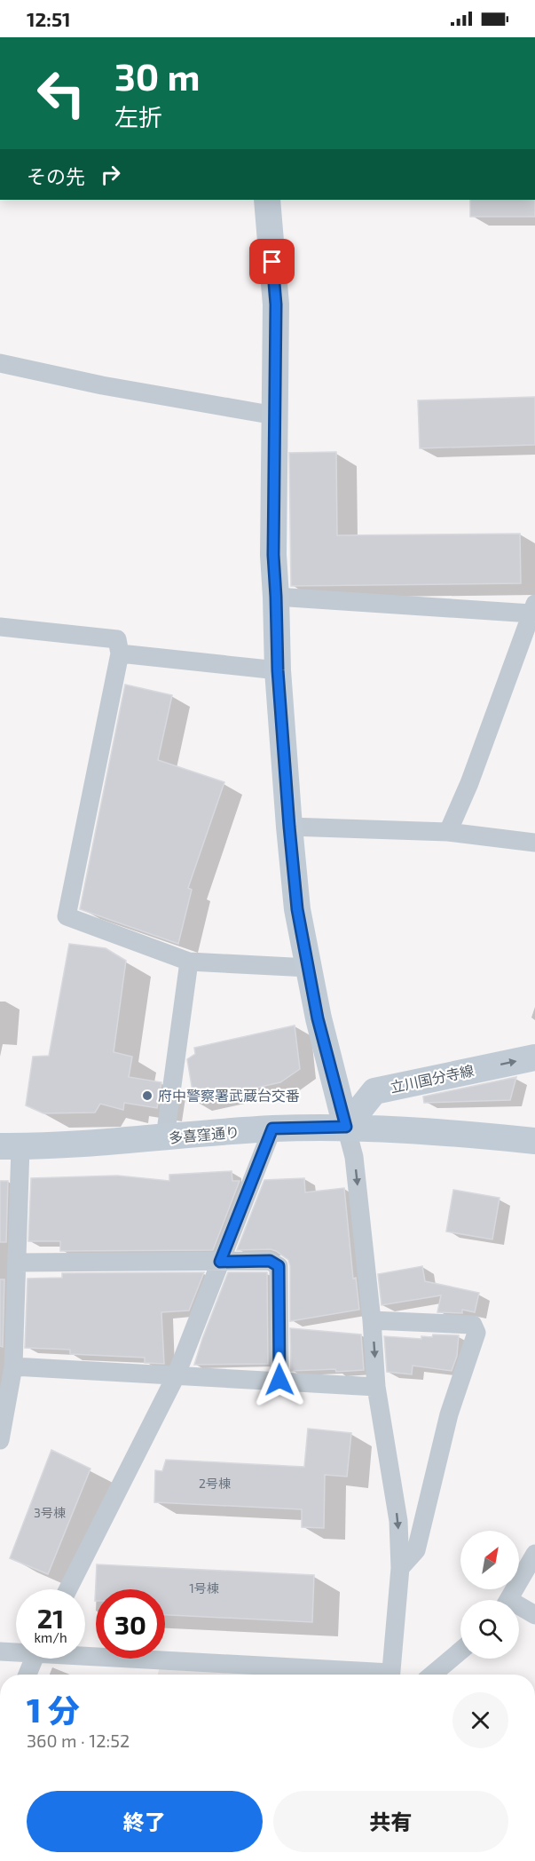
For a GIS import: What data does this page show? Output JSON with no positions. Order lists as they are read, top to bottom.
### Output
{
  "streets": {
    "street": ["立川国分寺線", "多喜窪通り"]
  },
  "crossings": [
    ["立川国分寺線", "多喜窪通り"]
  ],
  "places": ["府中警察署武蔵台交番"],
  "house_numbers": ["2号棟", "3号棟", "1号棟"],
  "north": "top right",
  "page": {
    "status": "12:51",
    "turn": ["30 m", "左折"],
    "then": "その先",
    "speed": "21 km/h",
    "limit": "30",
    "heading": ["1 分", "360 m · 12:52"],
    "buttons": ["終了", "共有"]
  }
}
